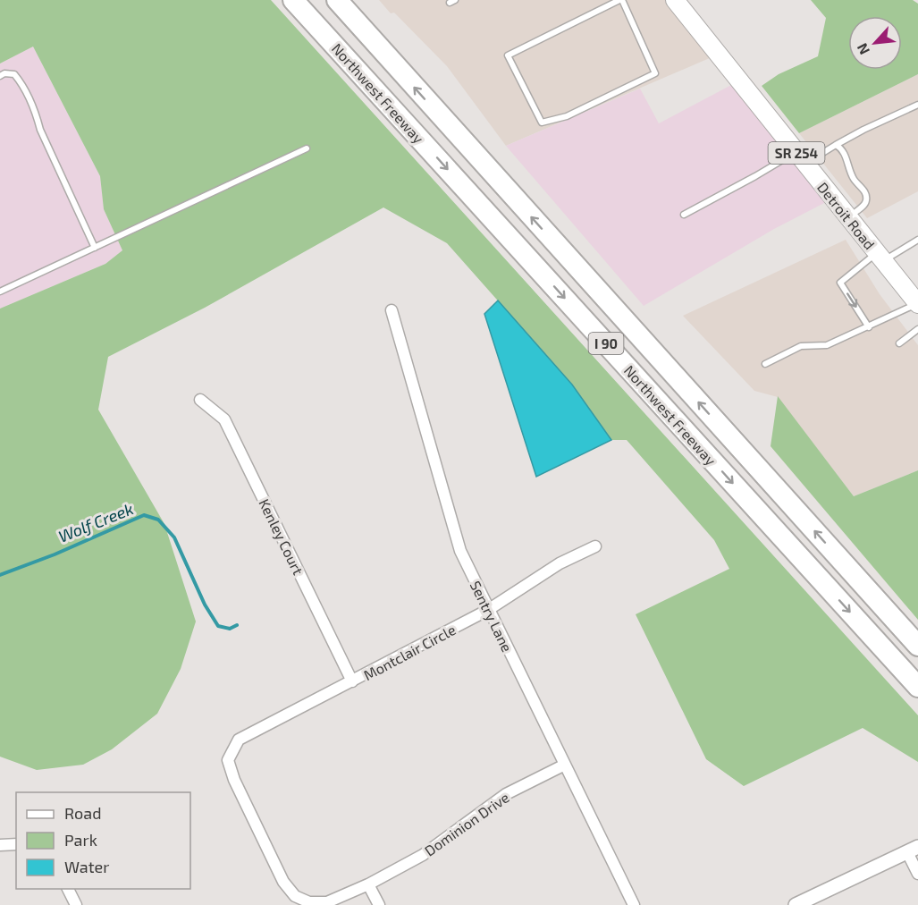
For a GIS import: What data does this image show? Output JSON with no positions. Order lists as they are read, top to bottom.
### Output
{
  "streets": {
    "highway": ["Northwest Freeway", "I 90"],
    "main road": ["SR 254", "Detroit Road"],
    "street": [
      "Kenley Court",
      "Sentry Lane",
      "Montclair Circle",
      "Dominion Drive"
    ]
  },
  "crossings": [
    ["Kenley Court", "Montclair Circle"],
    ["Sentry Lane", "Montclair Circle"],
    ["Sentry Lane", "Dominion Drive"],
    ["Montclair Circle", "Dominion Drive"]
  ],
  "water": ["Wolf Creek"],
  "legend": ["Road", "Park", "Water"],
  "north": "bottom left"
}
